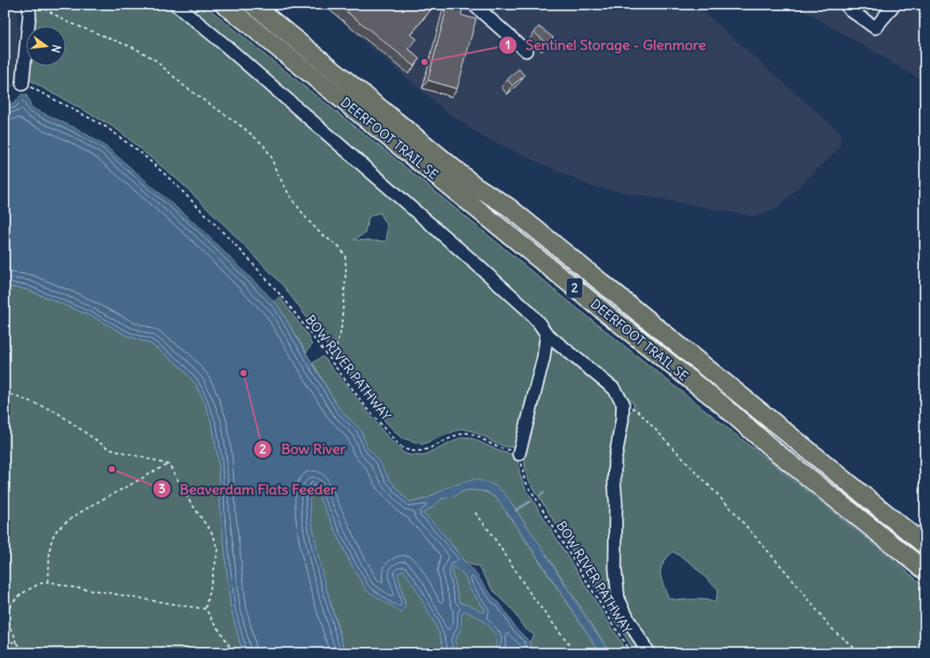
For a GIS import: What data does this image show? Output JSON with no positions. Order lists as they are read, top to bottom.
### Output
{
  "streets": {
    "highway": ["DEERFOOT TRAIL SE", "2"],
    "path": ["BOW RIVER PATHWAY"]
  },
  "places": ["Sentinel Storage - Glenmore", "Bow River", "Beaverdam Flats Feeder"],
  "north": "right"
}
